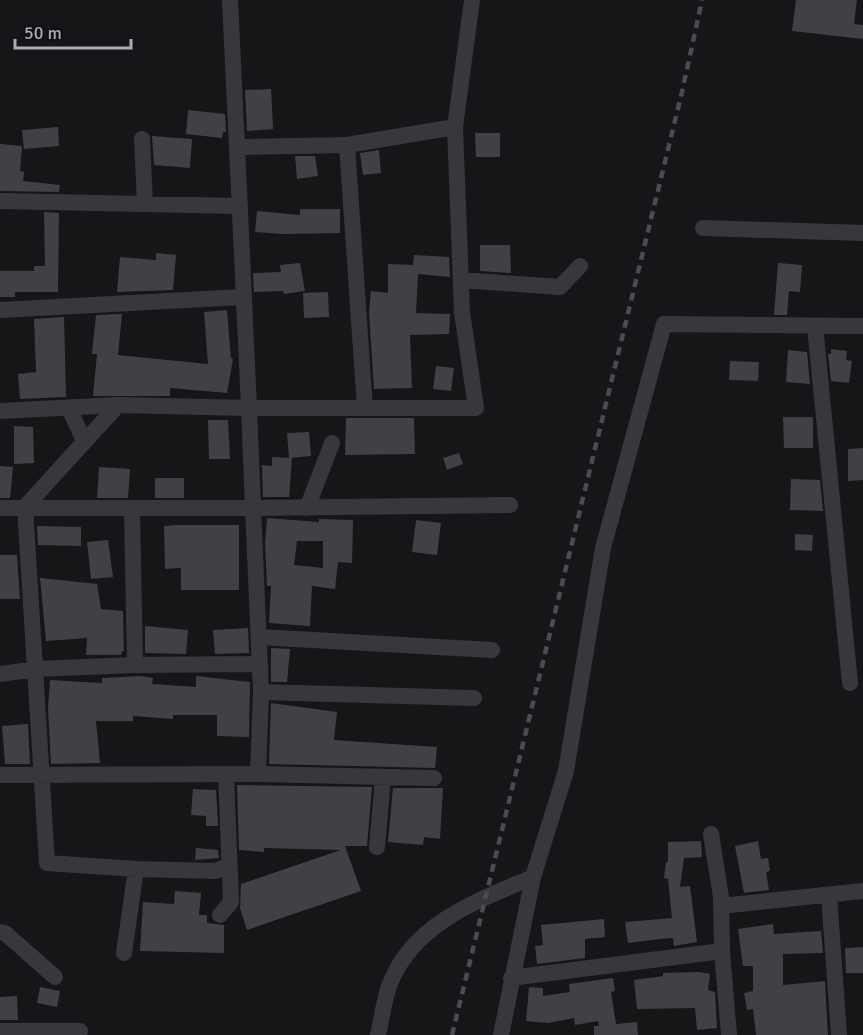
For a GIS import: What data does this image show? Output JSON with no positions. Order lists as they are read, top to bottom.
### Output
{
  "scale_bar": "50 m"
}
